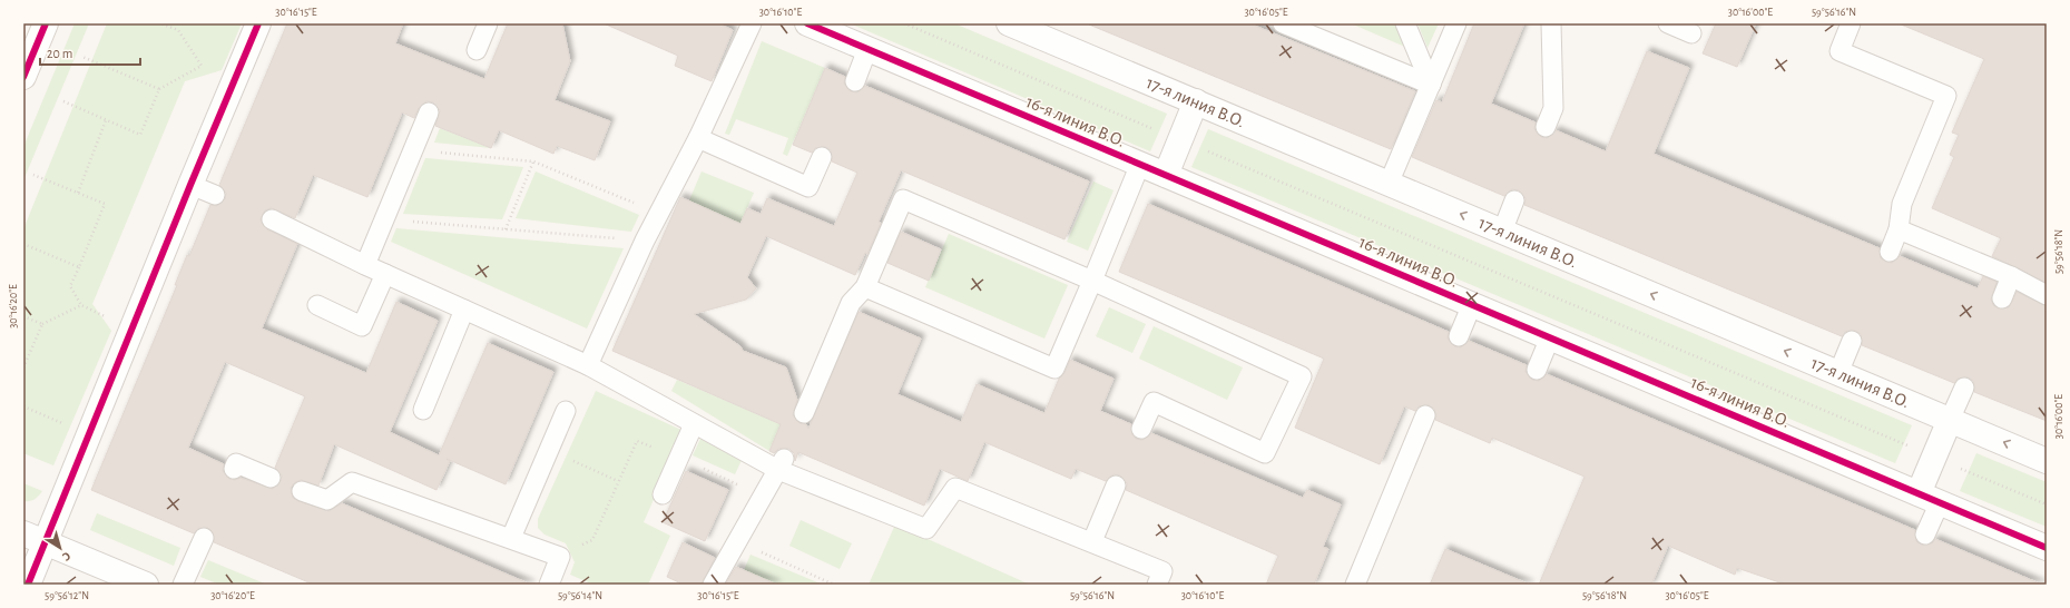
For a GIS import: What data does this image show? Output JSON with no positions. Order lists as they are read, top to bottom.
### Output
{
  "streets": {
    "street": ["17-я линия В.О.", "16-я линия В.О."]
  },
  "one_way": ["17-я линия В.О."],
  "scale_bar": "20 m",
  "north": "bottom right",
  "coordinates": [
    "30°16'15\"E",
    "30°16'10\"E",
    "30°16'05\"E",
    "30°16'00\"E",
    "59°56'16\"N",
    "59°56'18\"N",
    "30°16'20\"E",
    "59°56'12\"N",
    "59°56'14\"N"
  ]
}
